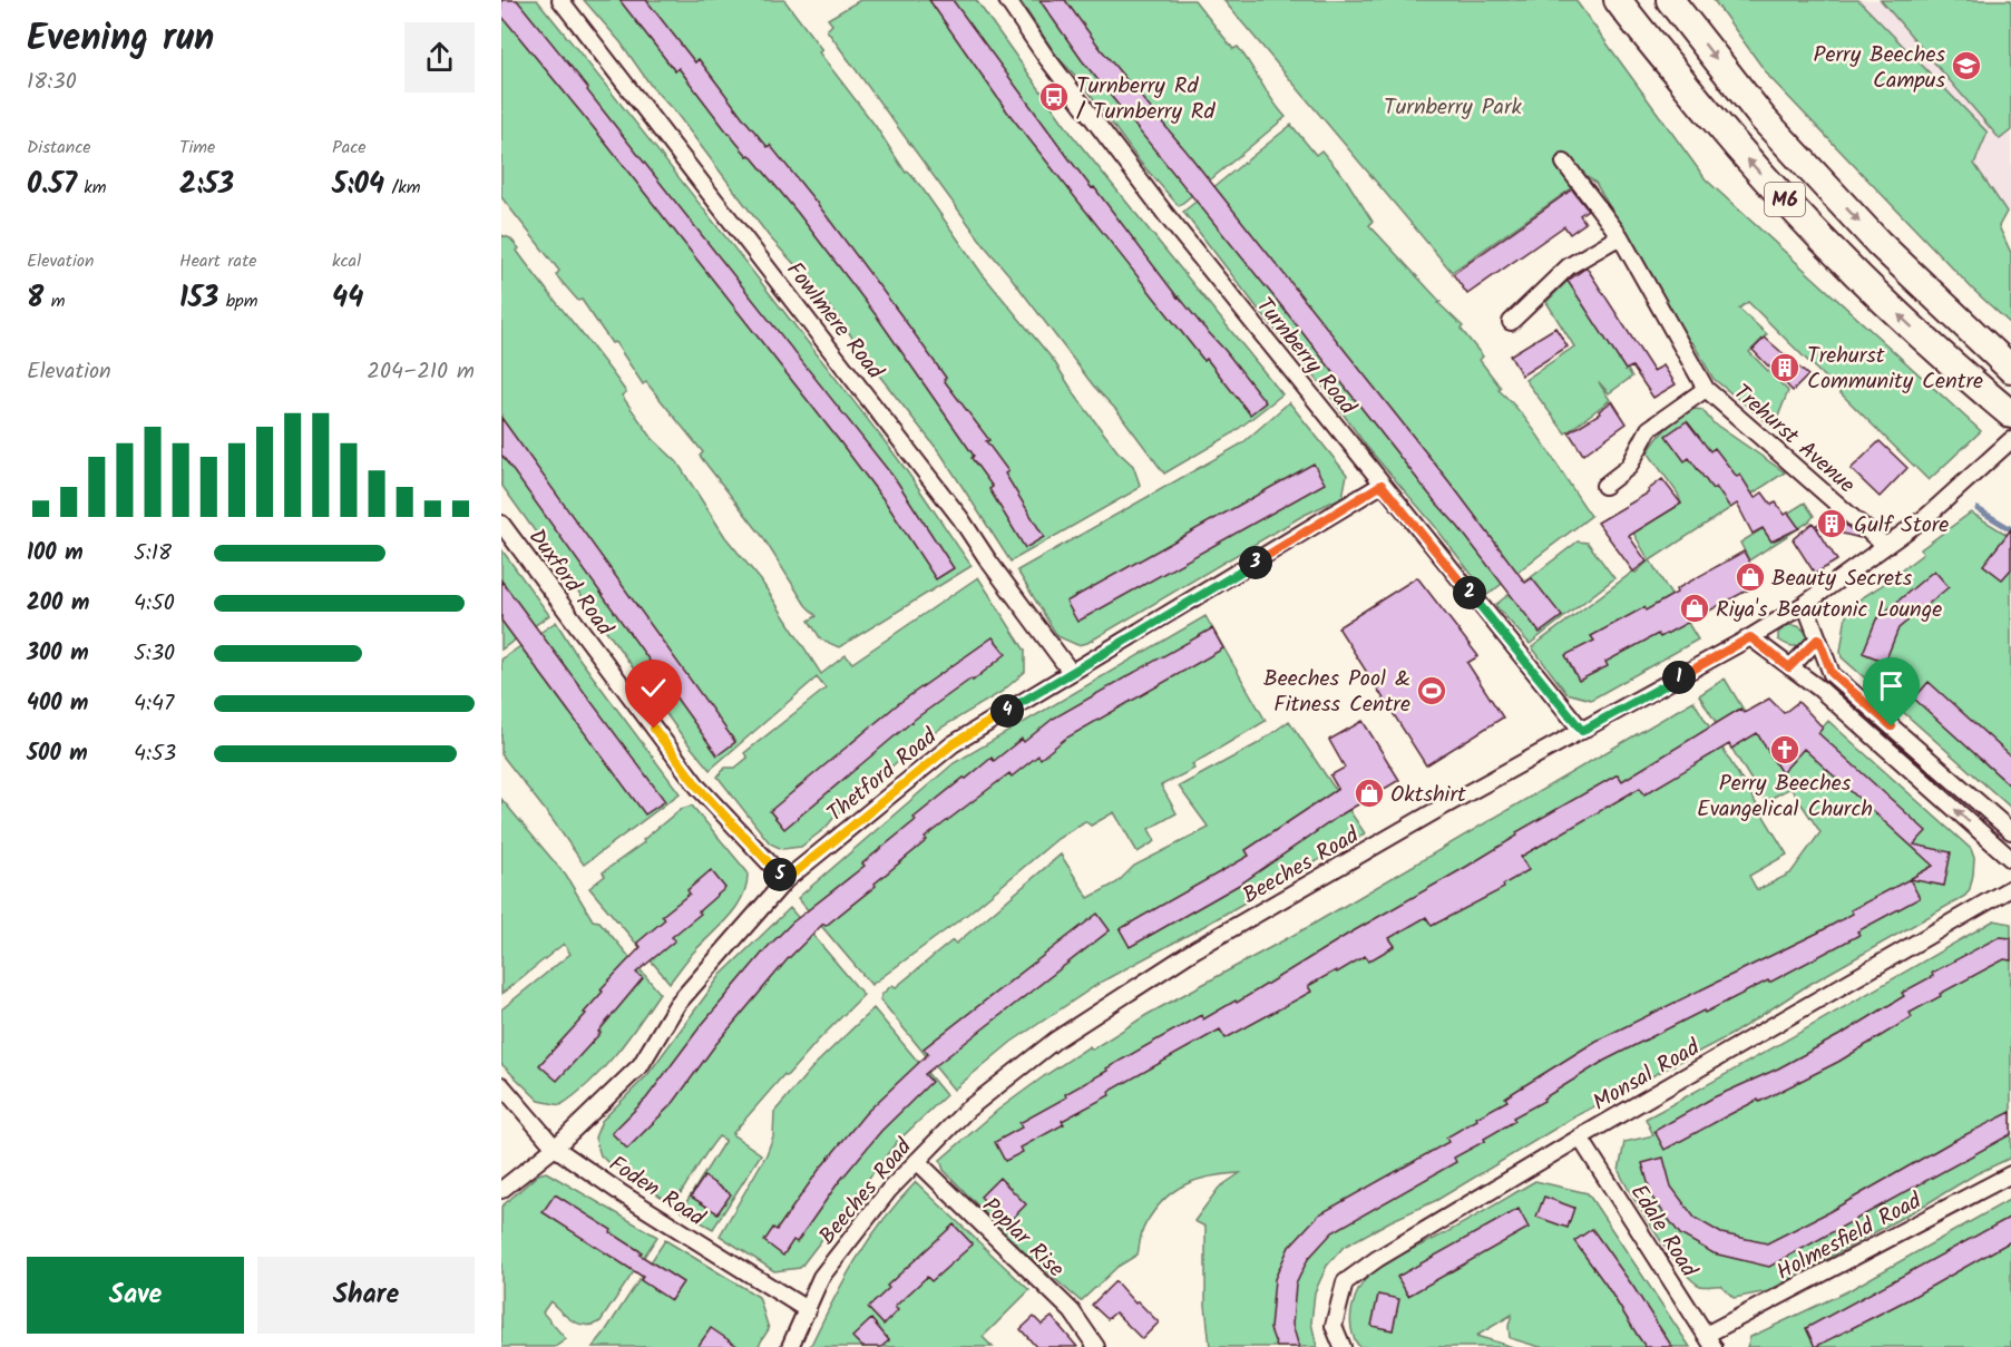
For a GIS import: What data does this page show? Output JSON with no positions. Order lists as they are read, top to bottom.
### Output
{
  "streets": {
    "highway": ["M6"],
    "street": [
      "Fowlmere Road",
      "Turnberry Road",
      "Trehurst Avenue",
      "Duxford Road",
      "Thetford Road",
      "Beeches Road",
      "Monsal Road",
      "Foden Road",
      "Edale Road",
      "Holmesfield Road",
      "Poplar Rise"
    ]
  },
  "crossings": [
    ["Fowlmere Road", "Thetford Road"],
    ["Turnberry Road", "Thetford Road"],
    ["Turnberry Road", "Beeches Road"],
    ["Trehurst Avenue", "Beeches Road"],
    ["Duxford Road", "Thetford Road"],
    ["Thetford Road", "Foden Road"],
    ["Beeches Road", "Foden Road"],
    ["Beeches Road", "Poplar Rise"],
    ["Monsal Road", "Edale Road"],
    ["Edale Road", "Holmesfield Road"]
  ],
  "parks": ["Turnberry Park"],
  "places": {
    "school or university": ["Perry Beeches Campus"],
    "bus stop": ["Turnberry Rd / Turnberry Rd"],
    "building": ["Trehurst Community Centre", "Gulf Store"],
    "shop": ["Beauty Secrets", "Riya's Beautonic Lounge", "Oktshirt"],
    "sports": ["Beeches Pool & Fitness Centre"],
    "church": ["Perry Beeches Evangelical Church"]
  },
  "page": {
    "heading": ["Evening run", "18:30"],
    "stats": [
      ["Distance", "0.57 km"],
      ["Time", "2:53"],
      ["Pace", "5:04 /km"],
      ["Elevation", "8 m"],
      ["Heart rate", "153 bpm"],
      ["kcal", "44"]
    ],
    "chart": ["Elevation", "204–210 m"],
    "list": [
      {
        "name": "100 m",
        "note": "5:18"
      },
      {
        "name": "200 m",
        "note": "4:50"
      },
      {
        "name": "300 m",
        "note": "5:30"
      },
      {
        "name": "400 m",
        "note": "4:47"
      },
      {
        "name": "500 m",
        "note": "4:53"
      }
    ],
    "pins": [
      "3",
      "2",
      "1",
      "4",
      "5"
    ],
    "buttons": ["Save", "Share"]
  }
}
